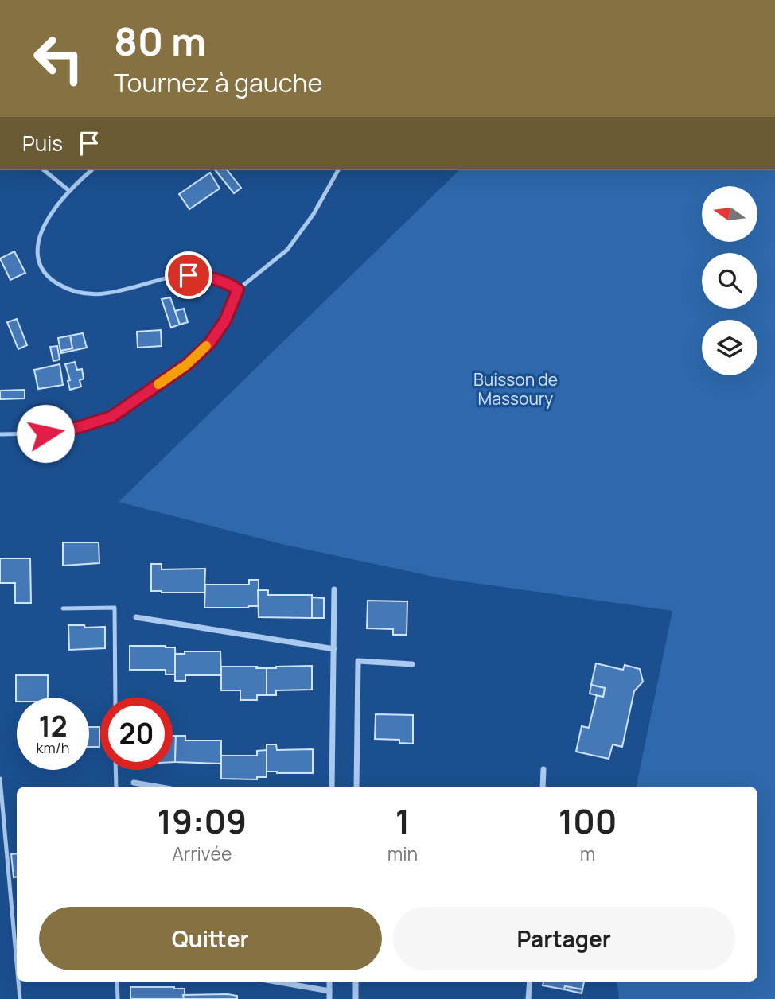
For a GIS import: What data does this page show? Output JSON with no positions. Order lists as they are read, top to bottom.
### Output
{
  "parks": ["Buisson de Massoury"],
  "north": "left",
  "page": {
    "turn": ["80 m", "Tournez à gauche"],
    "then": "Puis",
    "speed": "12 km/h",
    "limit": "20",
    "eta": [
      "19:09",
      "Arrivée",
      "1",
      "min",
      "100",
      "m"
    ],
    "buttons": ["Quitter", "Partager"]
  }
}
